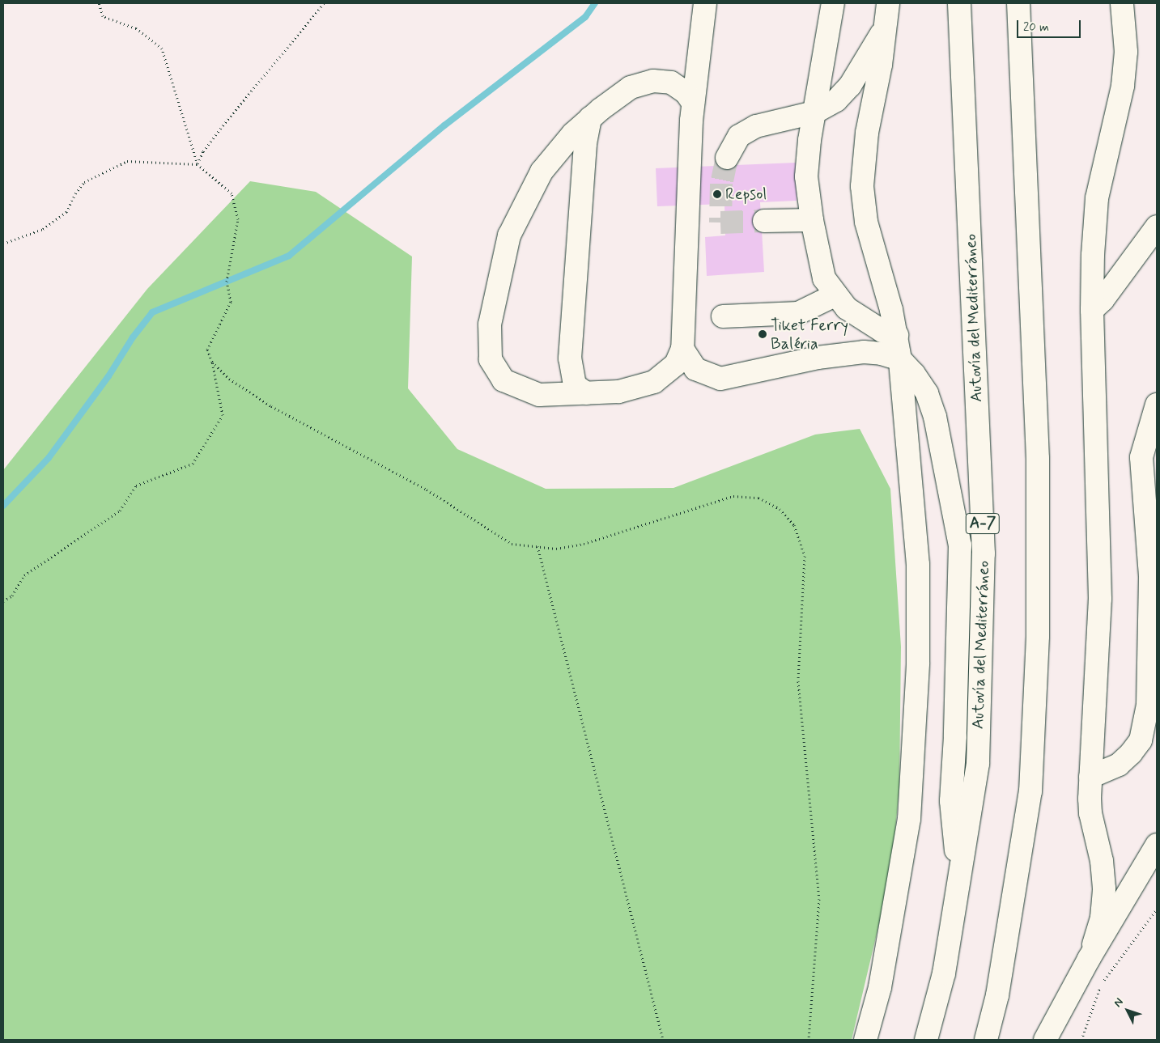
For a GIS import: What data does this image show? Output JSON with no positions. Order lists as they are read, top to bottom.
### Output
{
  "streets": {
    "main road": ["Autovía del Mediterráneo", "A-7"]
  },
  "places": ["Repsol", "Tiket Ferry Baléria"],
  "scale_bar": "20 m",
  "north": "top left"
}
